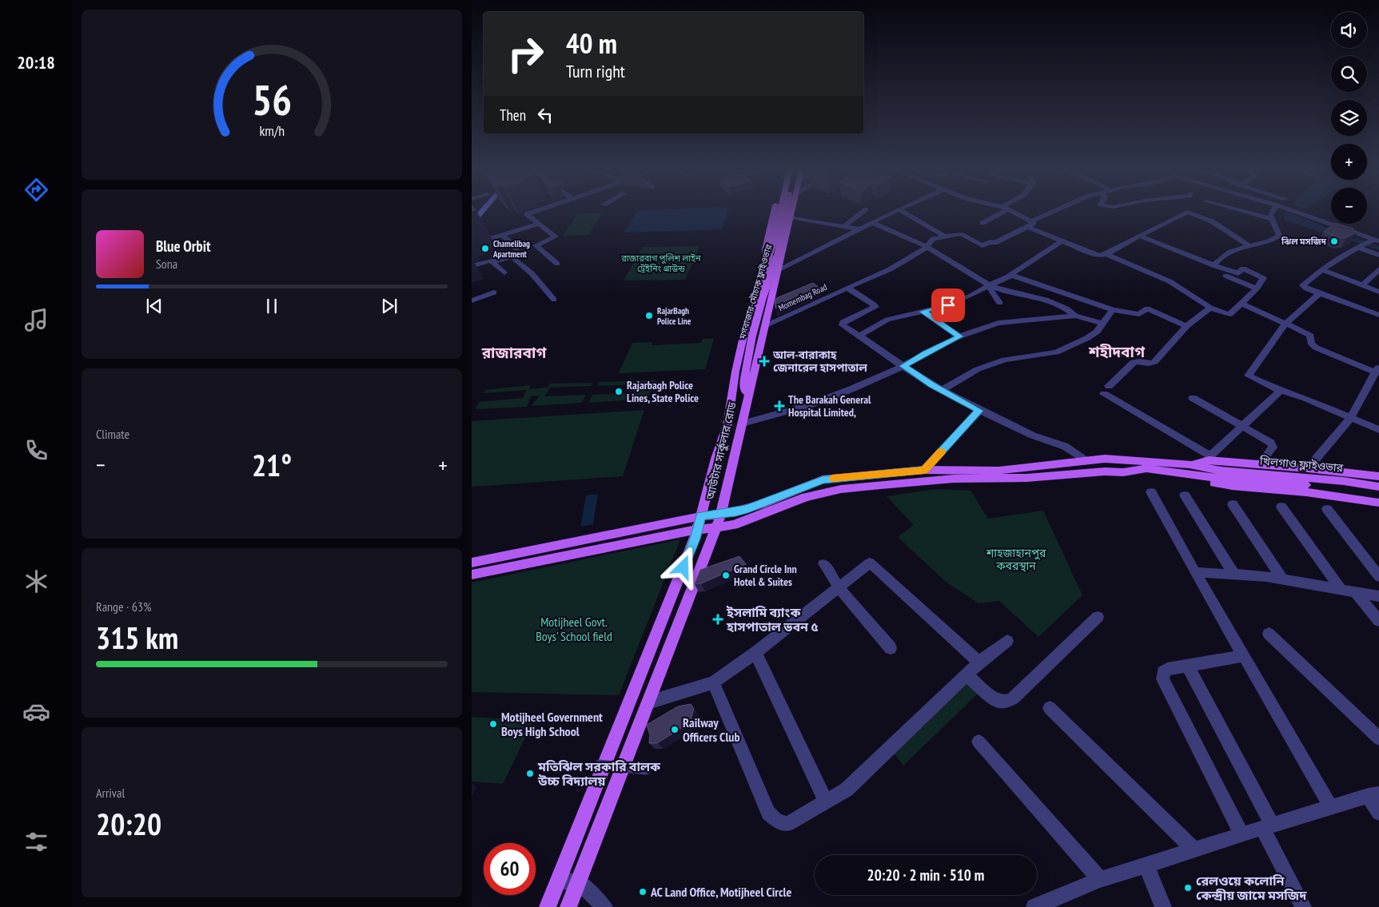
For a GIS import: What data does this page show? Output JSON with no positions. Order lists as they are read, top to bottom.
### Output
{
  "streets": {
    "main road": ["মগবাজার-মৌচাক ফ্লাইওভার", "আউটার সার্কুলার রোড", "খিলগাও ফ্লাইওভার"],
    "street": ["Momembag Road"]
  },
  "crossings": [
    ["মগবাজার-মৌচাক ফ্লাইওভার", "আউটার সার্কুলার রোড"],
    ["Momembag Road", "আউটার সার্কুলার রোড"]
  ],
  "districts": ["শহীদবাগ", "রাজারবাগ"],
  "parks": ["রাজারবাগ পুলিশ লাইন ট্রেইনিং গ্রাউন্ড", "শাহজাহানপুর কবরস্থান", "Motijheel Govt. Boys' School field"],
  "places": {
    "other": [
      "ঝিল মসজিদ",
      "Chamelibag Apartment",
      "RajarBagh Police Line",
      "Rajarbagh Police Lines, State Police",
      "Grand Circle Inn Hotel & Suites",
      "Motijheel Government Boys High School",
      "Railway Officers Club",
      "মতিঝিল সরকারি বালক উচ্চ বিদ্যালয়",
      "রেলওয়ে কলোনি কেন্দ্রীয় জামে মসজিদ",
      "AC Land Office, Motijheel Circle"
    ],
    "health": ["আল-বারাকাহ জেনারেল হাসপাতাল", "The Barakah General Hospital Limited,", "ইসলামি ব্যাংক হাসপাতাল ভবন ৫"]
  },
  "page": {
    "tabs": "20:18",
    "map_buttons": ["+", "−"],
    "turn": ["40 m", "Turn right"],
    "then": "Then",
    "song": ["Blue Orbit", "Sona"],
    "tile": [
      "Climate",
      ["Range · 63%", "315 km"],
      ["Arrival", "20:20"]
    ],
    "heat": ["−", "21°", "+"],
    "limit": "60",
    "trip": "20:20 · 2 min · 510 m",
    "gauge": ["56", "km/h"]
  }
}
